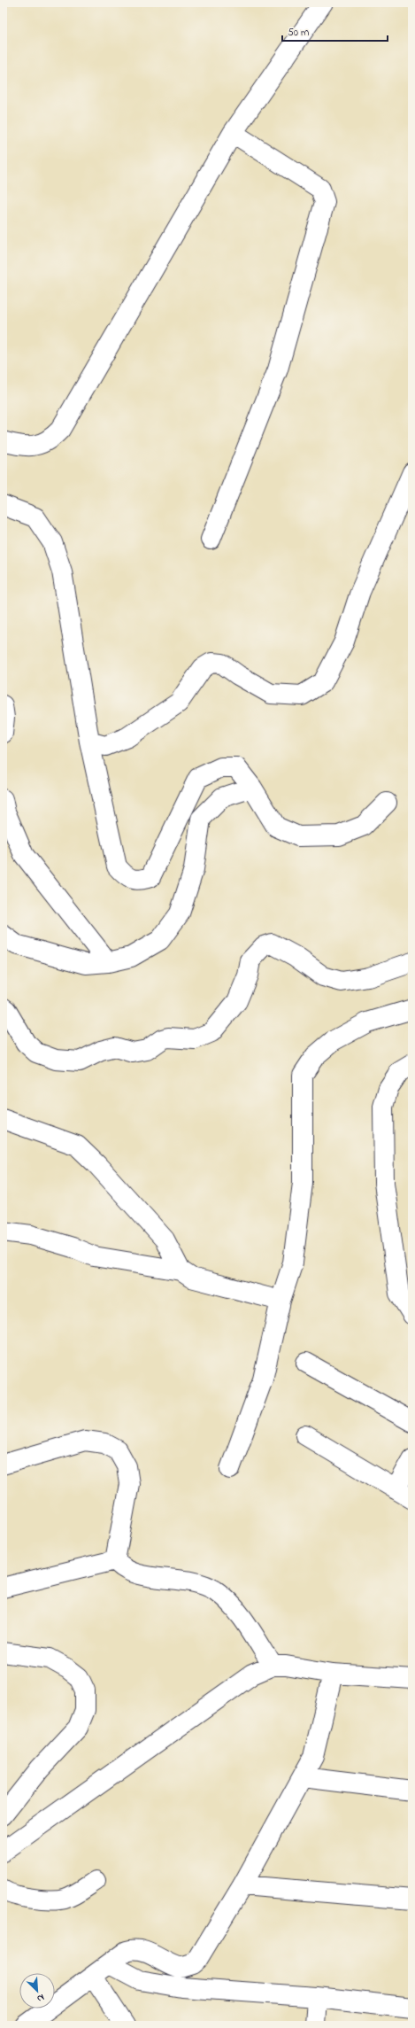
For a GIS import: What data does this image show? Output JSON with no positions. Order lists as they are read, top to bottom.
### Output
{
  "scale_bar": "50 m",
  "north": "bottom right"
}
